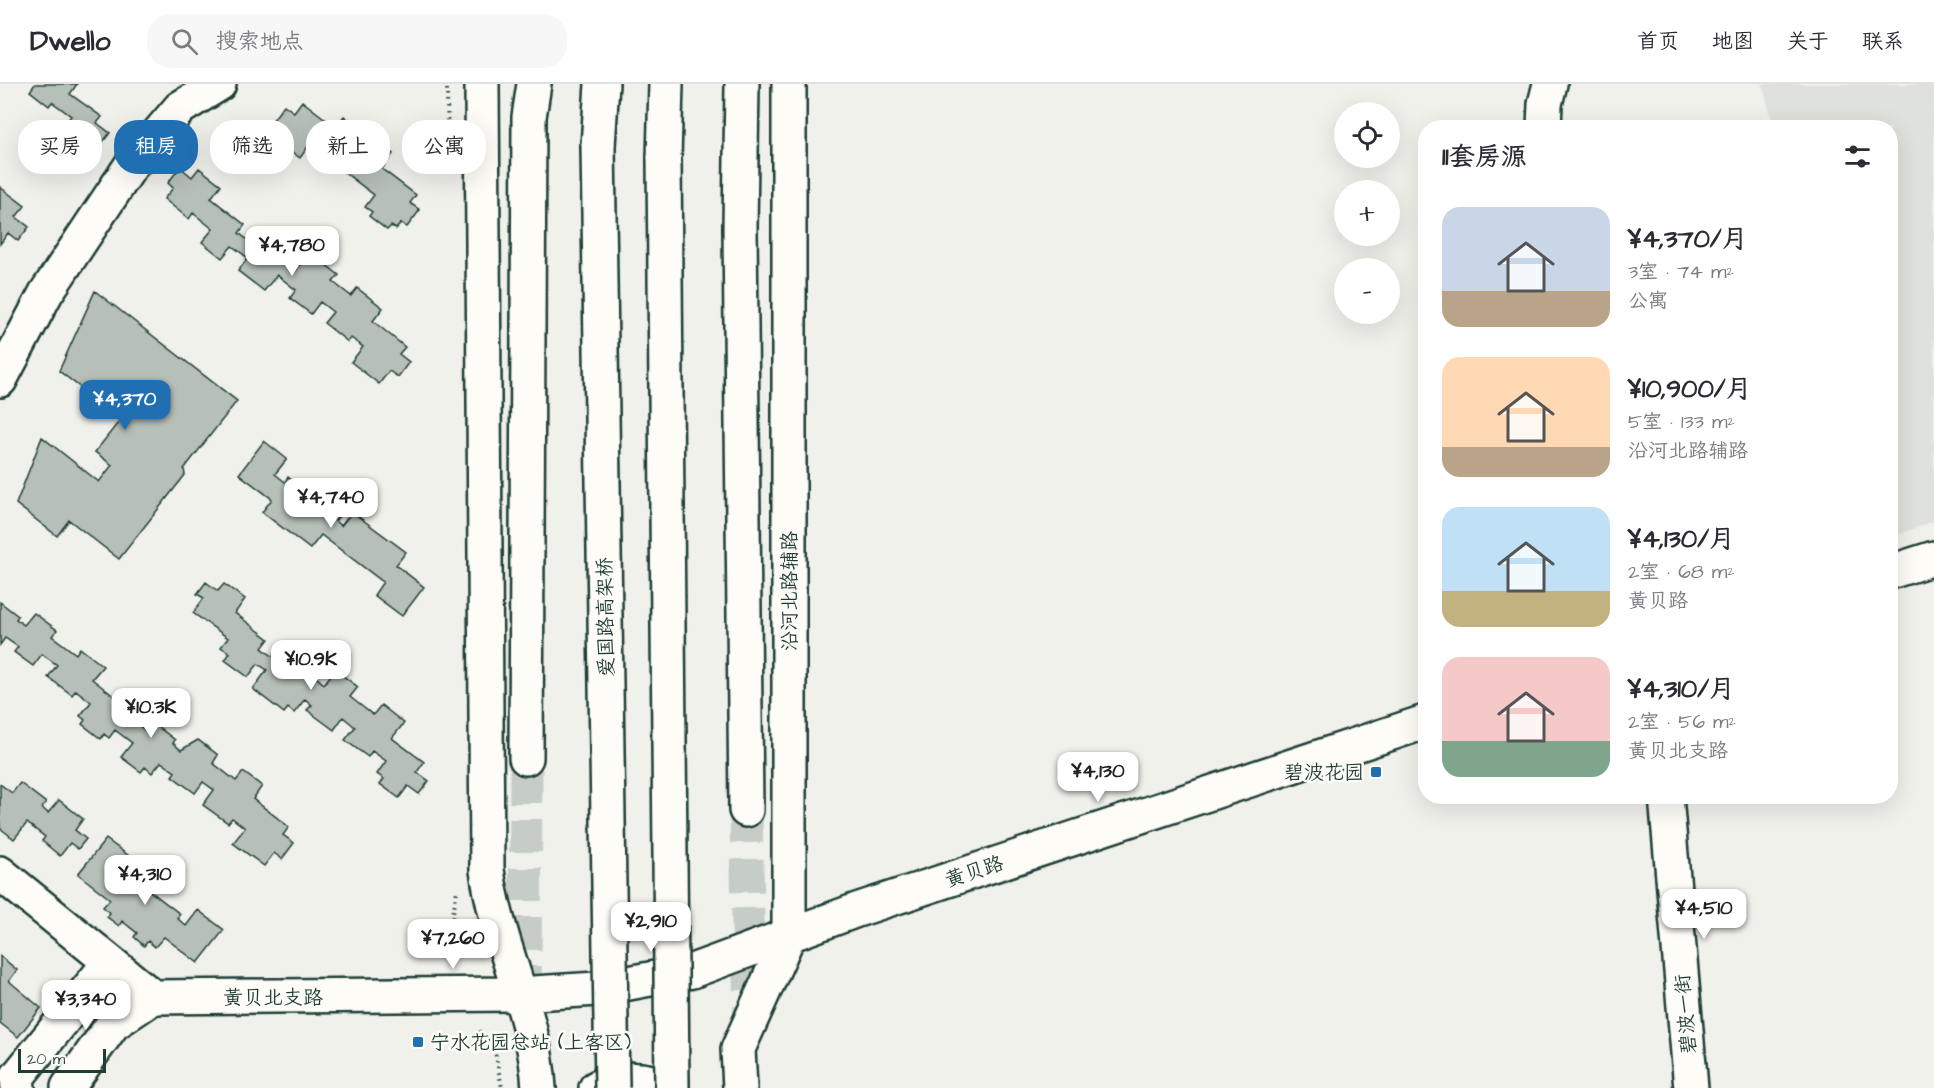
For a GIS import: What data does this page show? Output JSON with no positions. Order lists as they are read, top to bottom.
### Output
{
  "streets": {
    "main road": [
      "沿河北路辅路",
      "爱国路高架桥",
      "黄贝路",
      "黄贝北支路",
      "碧波一街"
    ]
  },
  "crossings": [
    ["沿河北路辅路", "黄贝路"],
    ["黄贝路", "黄贝北支路"]
  ],
  "places": {
    "transit": ["碧波花园", "宁水花园总站 (上客区)"]
  },
  "scale_bar": "20 m",
  "page": {
    "header": "Dwello",
    "search": "搜索地点",
    "nav": [
      "首页",
      "地图",
      "关于",
      "联系"
    ],
    "map_buttons": ["+", "−"],
    "chip": [
      "买房",
      "租房",
      "筛选",
      "新上",
      "公寓"
    ],
    "heading": "11套房源",
    "list": [
      {
        "name": "¥4,370/月",
        "note": "3室 · 74 m² · 公寓"
      },
      {
        "name": "¥10,900/月",
        "note": "5室 · 133 m² · 沿河北路辅路"
      },
      {
        "name": "¥4,130/月",
        "note": "2室 · 68 m² · 黄贝路"
      },
      {
        "name": "¥4,310/月",
        "note": "2室 · 56 m² · 黄贝北支路"
      }
    ],
    "price": [
      "¥4,780",
      "¥4,370",
      "¥4,740",
      "¥10.9K",
      "¥10.3K",
      "¥4,130",
      "¥4,310",
      "¥4,510",
      "¥2,910",
      "¥7,260",
      "¥3,340"
    ],
    "scale": "20 m"
  }
}
